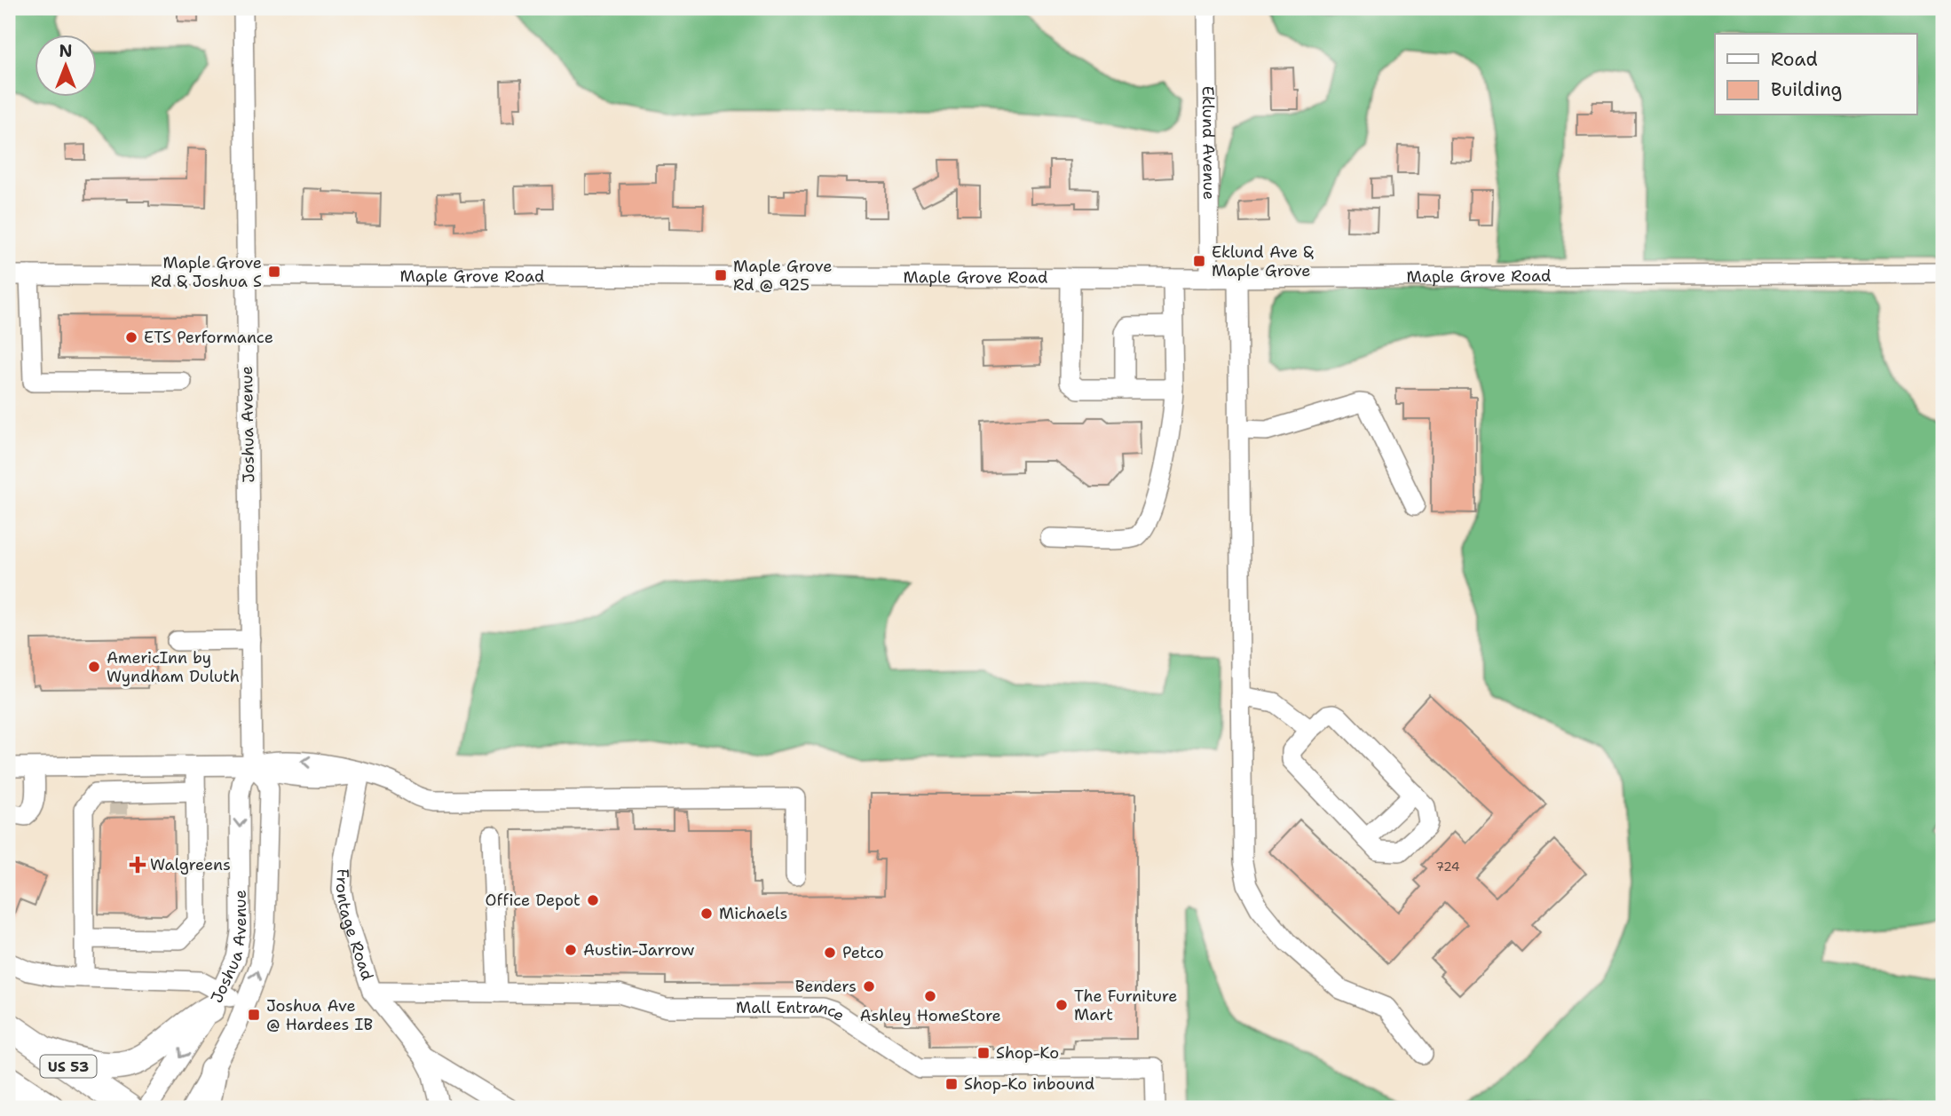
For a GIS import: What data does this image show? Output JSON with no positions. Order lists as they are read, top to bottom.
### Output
{
  "streets": {
    "highway": ["US 53"],
    "street": [
      "Eklund Avenue",
      "Maple Grove Road",
      "Joshua Avenue",
      "Frontage Road",
      "Mall Entrance"
    ]
  },
  "crossings": [
    ["Eklund Avenue", "Maple Grove Road"],
    ["Maple Grove Road", "Joshua Avenue"],
    ["Frontage Road", "Mall Entrance"]
  ],
  "places": {
    "transit": [
      "Eklund Ave & Maple Grove",
      "Maple Grove Rd & Joshua S",
      "Maple Grove Rd @ 925",
      "Joshua Ave @ Hardees IB",
      "Shop-Ko",
      "Shop-Ko inbound"
    ],
    "other": [
      "ETS Performance",
      "AmericInn by Wyndham Duluth",
      "Office Depot",
      "Michaels",
      "Austin-Jarrow",
      "Petco",
      "Benders",
      "Ashley HomeStore",
      "The Furniture Mart"
    ],
    "health": ["Walgreens"]
  },
  "house_numbers": ["724"],
  "legend": ["Road", "Building"],
  "north": "top"
}
